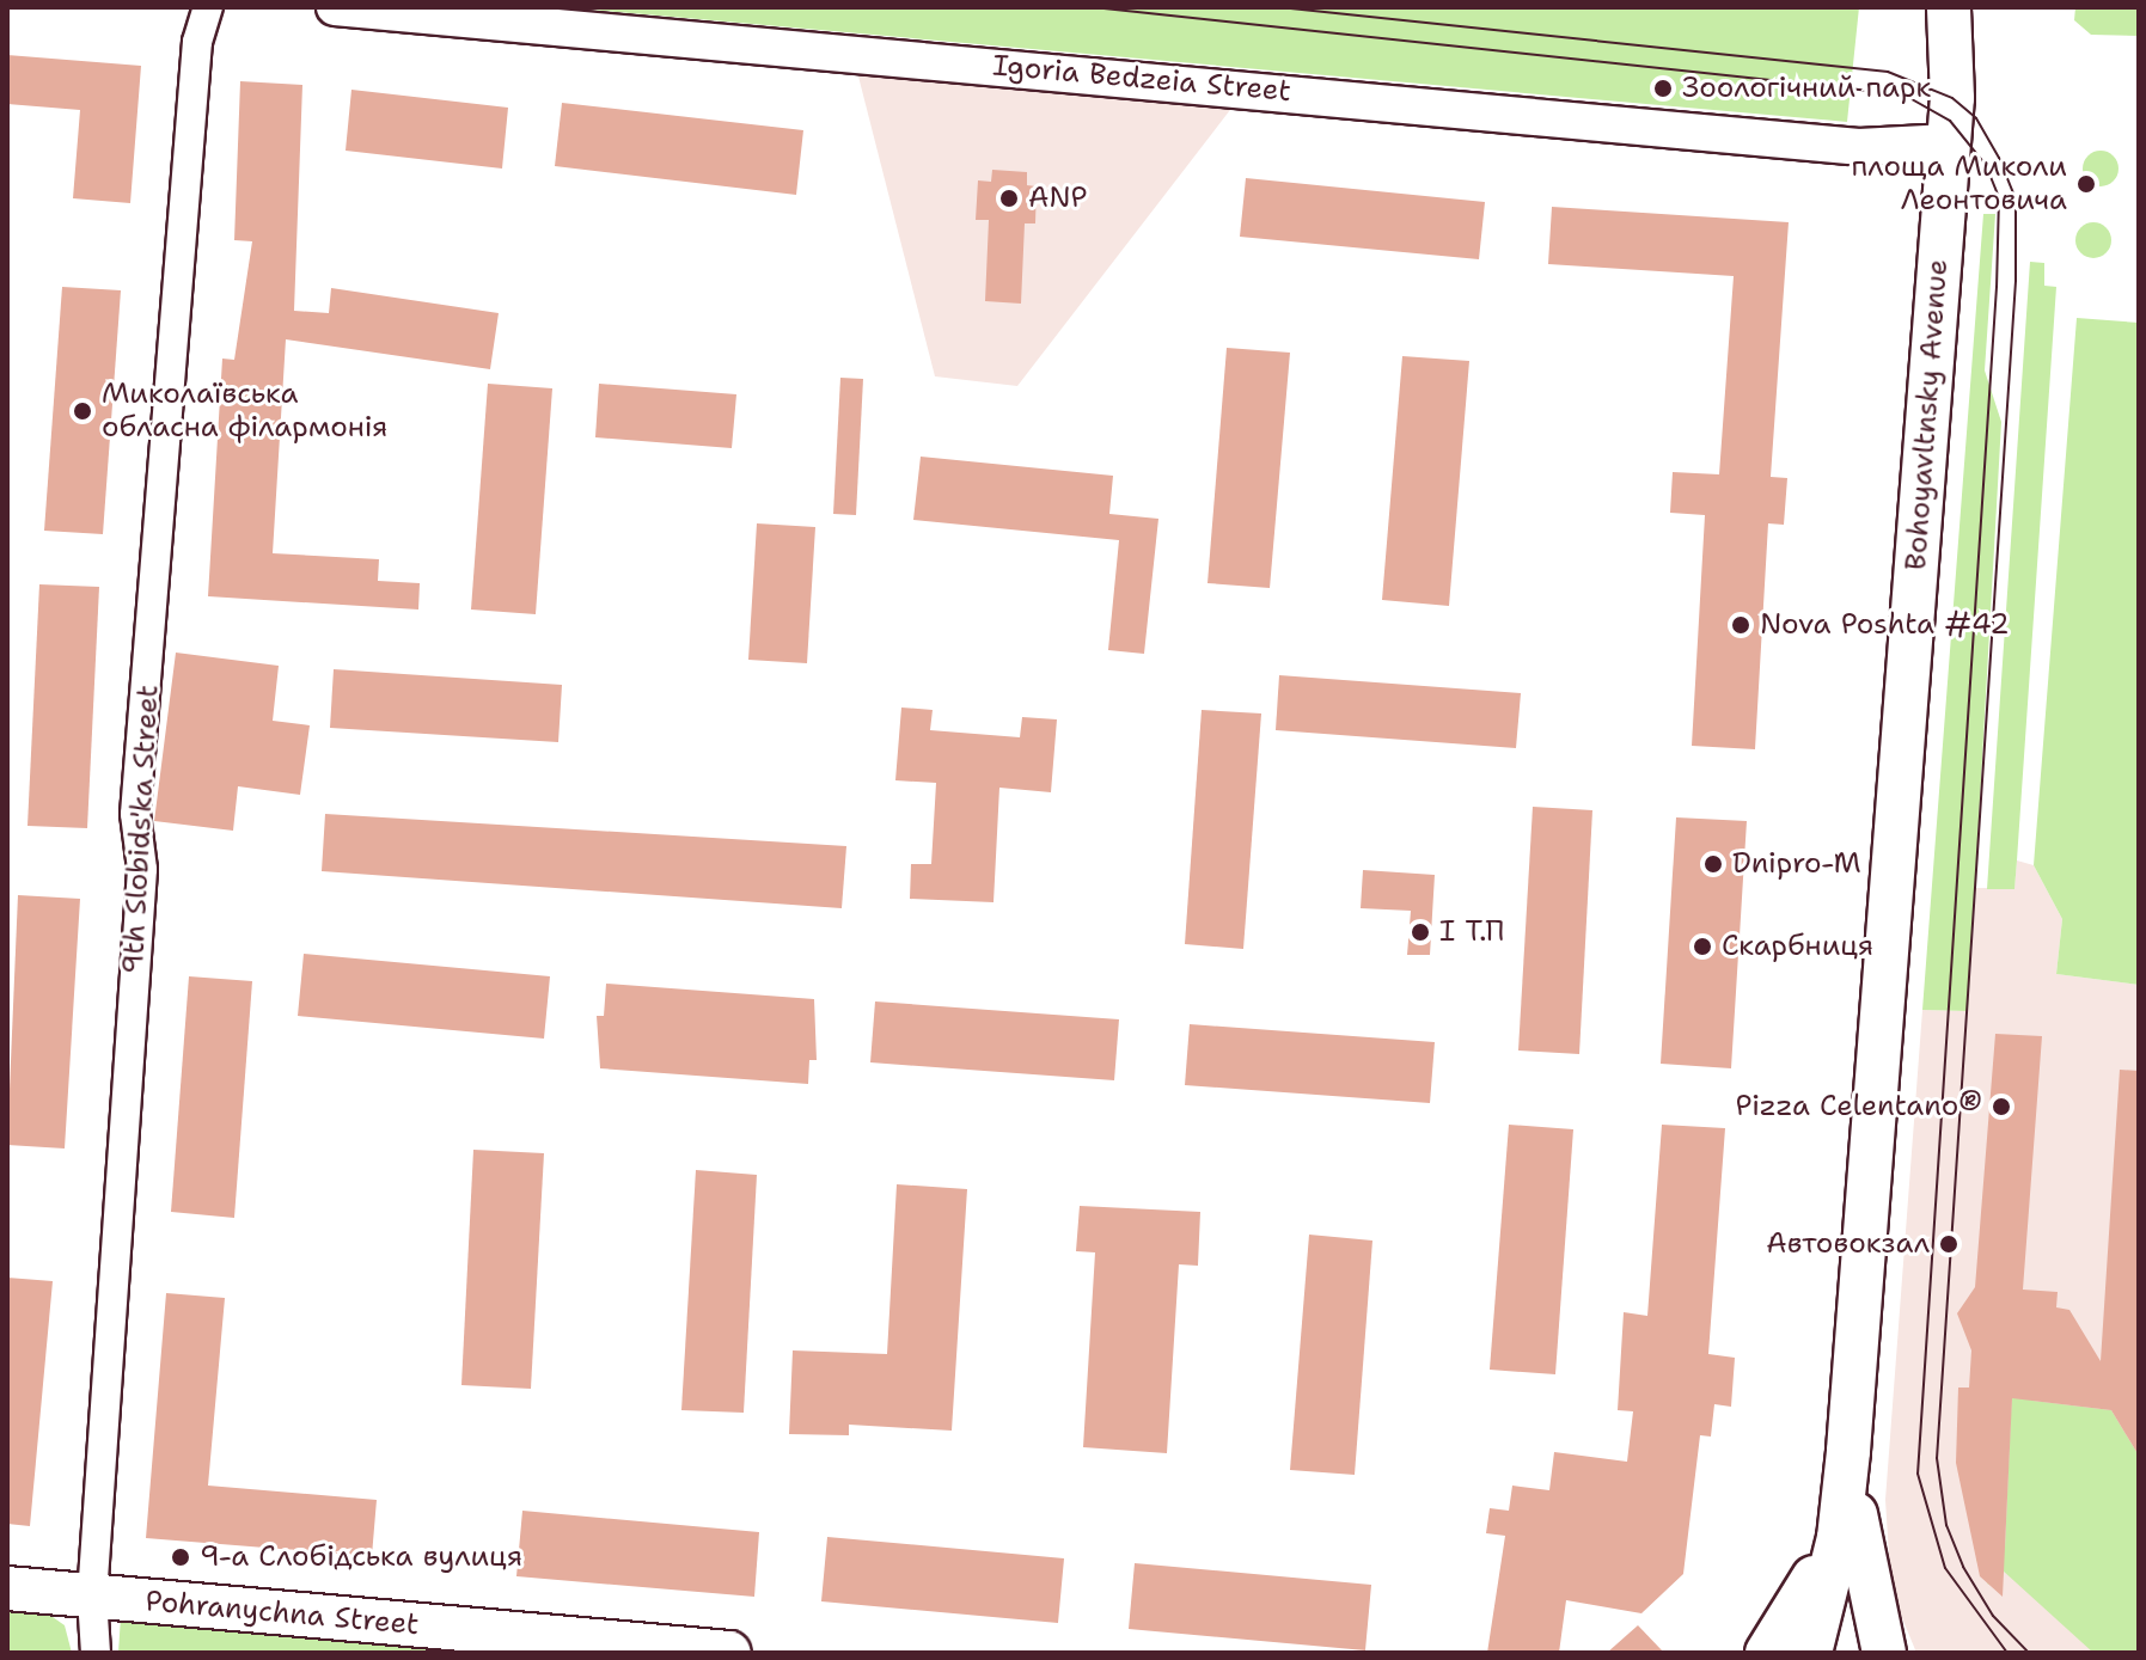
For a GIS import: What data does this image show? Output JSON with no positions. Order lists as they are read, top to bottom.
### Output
{
  "streets": {
    "main road": ["Bohoyavltnsky Avenue", "Pohranychna Street"],
    "street": ["Igoria Bedzeia Street", "9th Slobids'ka Street"]
  },
  "crossings": [
    ["Igoria Bedzeia Street", "Bohoyavltnsky Avenue"],
    ["9th Slobids'ka Street", "Pohranychna Street"]
  ],
  "places": [
    "Зоологічний парк",
    "площа Миколи Леонтовича",
    "ANP",
    "Миколаївська обласна філармонія",
    "Nova Poshta #42",
    "Dnipro-M",
    "І Т.П",
    "Скарбниця",
    "Pizza Celentano®",
    "Автовокзал",
    "9-а Слобідська вулиця"
  ]
}
